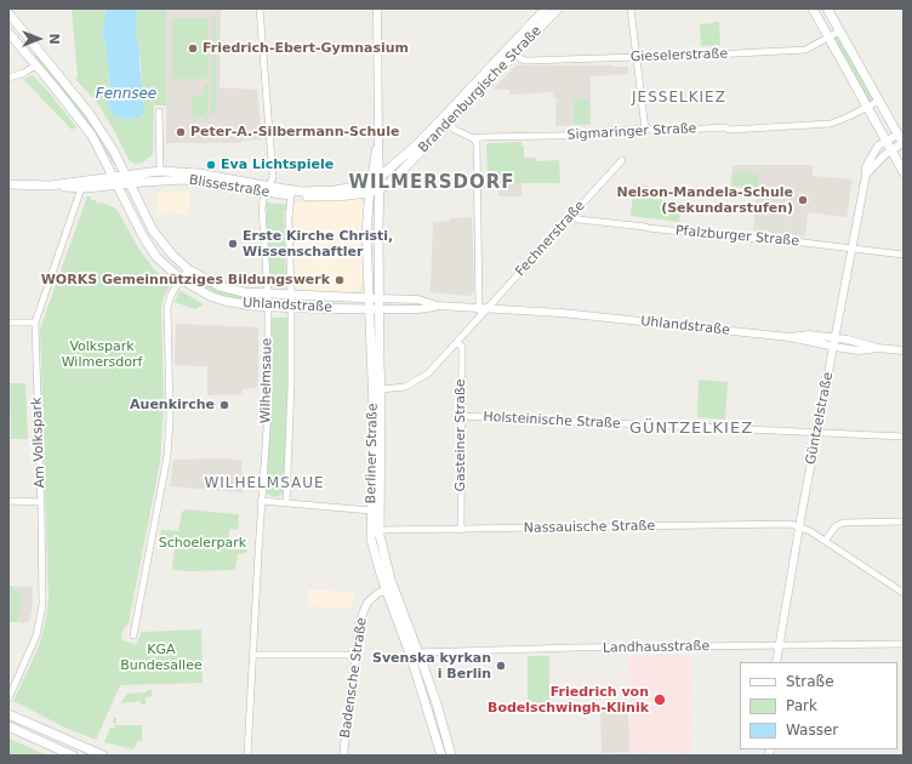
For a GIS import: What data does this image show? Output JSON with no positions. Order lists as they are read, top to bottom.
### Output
{
  "streets": {
    "main road": [
      "Brandenburgische Straße",
      "Blissestraße",
      "Uhlandstraße",
      "Berliner Straße"
    ],
    "street": [
      "Gieselerstraße",
      "Sigmaringer Straße",
      "Pfalzburger Straße",
      "Fechnerstraße",
      "Wilhelmsaue",
      "Güntzelstraße",
      "Holsteinische Straße",
      "Gasteiner Straße",
      "Am Volkspark",
      "Nassauische Straße",
      "Landhausstraße",
      "Badensche Straße"
    ]
  },
  "crossings": [
    ["Gieselerstraße", "Brandenburgische Straße"],
    ["Brandenburgische Straße", "Blissestraße"],
    ["Brandenburgische Straße", "Berliner Straße"],
    ["Blissestraße", "Uhlandstraße"],
    ["Blissestraße", "Wilhelmsaue"],
    ["Blissestraße", "Am Volkspark"],
    ["Blissestraße", "Berliner Straße"],
    ["Pfalzburger Straße", "Fechnerstraße"],
    ["Pfalzburger Straße", "Güntzelstraße"],
    ["Fechnerstraße", "Uhlandstraße"],
    ["Uhlandstraße", "Wilhelmsaue"],
    ["Uhlandstraße", "Güntzelstraße"],
    ["Uhlandstraße", "Berliner Straße"],
    ["Güntzelstraße", "Holsteinische Straße"],
    ["Güntzelstraße", "Nassauische Straße"],
    ["Güntzelstraße", "Landhausstraße"],
    ["Holsteinische Straße", "Gasteiner Straße"],
    ["Gasteiner Straße", "Nassauische Straße"],
    ["Berliner Straße", "Nassauische Straße"],
    ["Berliner Straße", "Landhausstraße"],
    ["Berliner Straße", "Badensche Straße"]
  ],
  "districts": [
    "JESSELKIEZ",
    "WILMERSDORF",
    "GÜNTZELKIEZ",
    "WILHELMSAUE"
  ],
  "water": ["Fennsee"],
  "parks": ["Volkspark Wilmersdorf", "Schoelerpark", "KGA Bundesallee"],
  "places": [
    "Friedrich-Ebert-Gymnasium",
    "Peter-A.-Silbermann-Schule",
    "Eva Lichtspiele",
    "Nelson-Mandela-Schule (Sekundarstufen)",
    "Erste Kirche Christi, Wissenschaftler",
    "WORKS Gemeinnütziges Bildungswerk",
    "Auenkirche",
    "Svenska kyrkan i Berlin",
    "Friedrich von Bodelschwingh-Klinik"
  ],
  "legend": ["Straße", "Park", "Wasser"],
  "north": "right"
}
